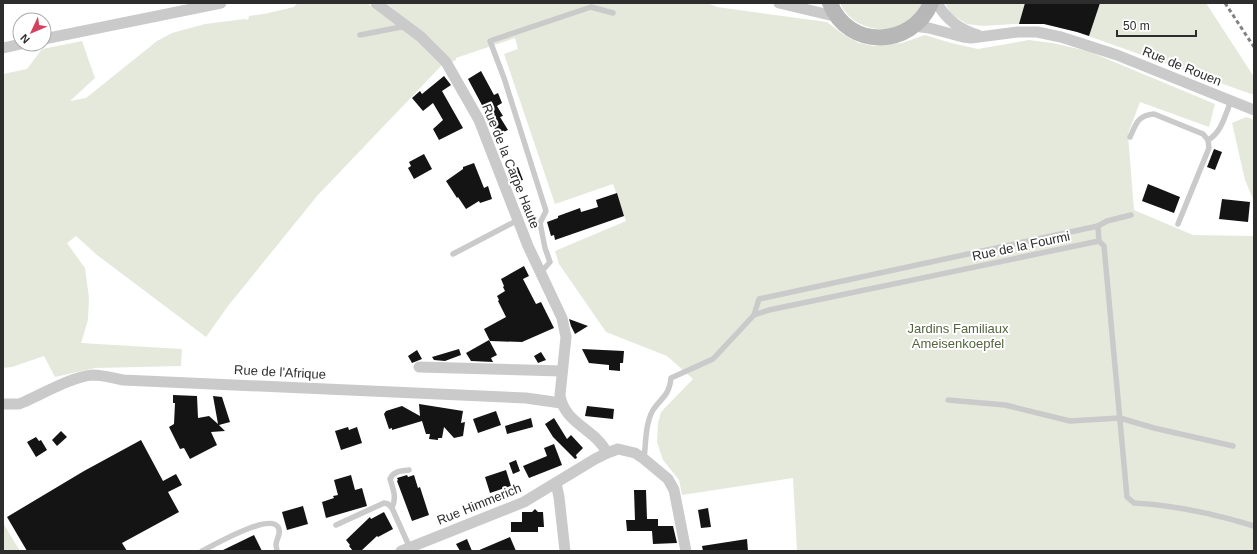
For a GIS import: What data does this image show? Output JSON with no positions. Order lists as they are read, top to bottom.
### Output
{
  "streets": {
    "street": [
      "Rue de Rouen",
      "Rue de la Carpe Haute",
      "Rue de l'Afrique",
      "Rue Himmerich"
    ],
    "lane": ["Rue de la Fourmi"]
  },
  "crossings": [
    ["Rue de la Carpe Haute", "Rue de l'Afrique"]
  ],
  "parks": ["Jardins Familiaux Ameisenkoepfel"],
  "scale_bar": "50 m",
  "north": "bottom left"
}
